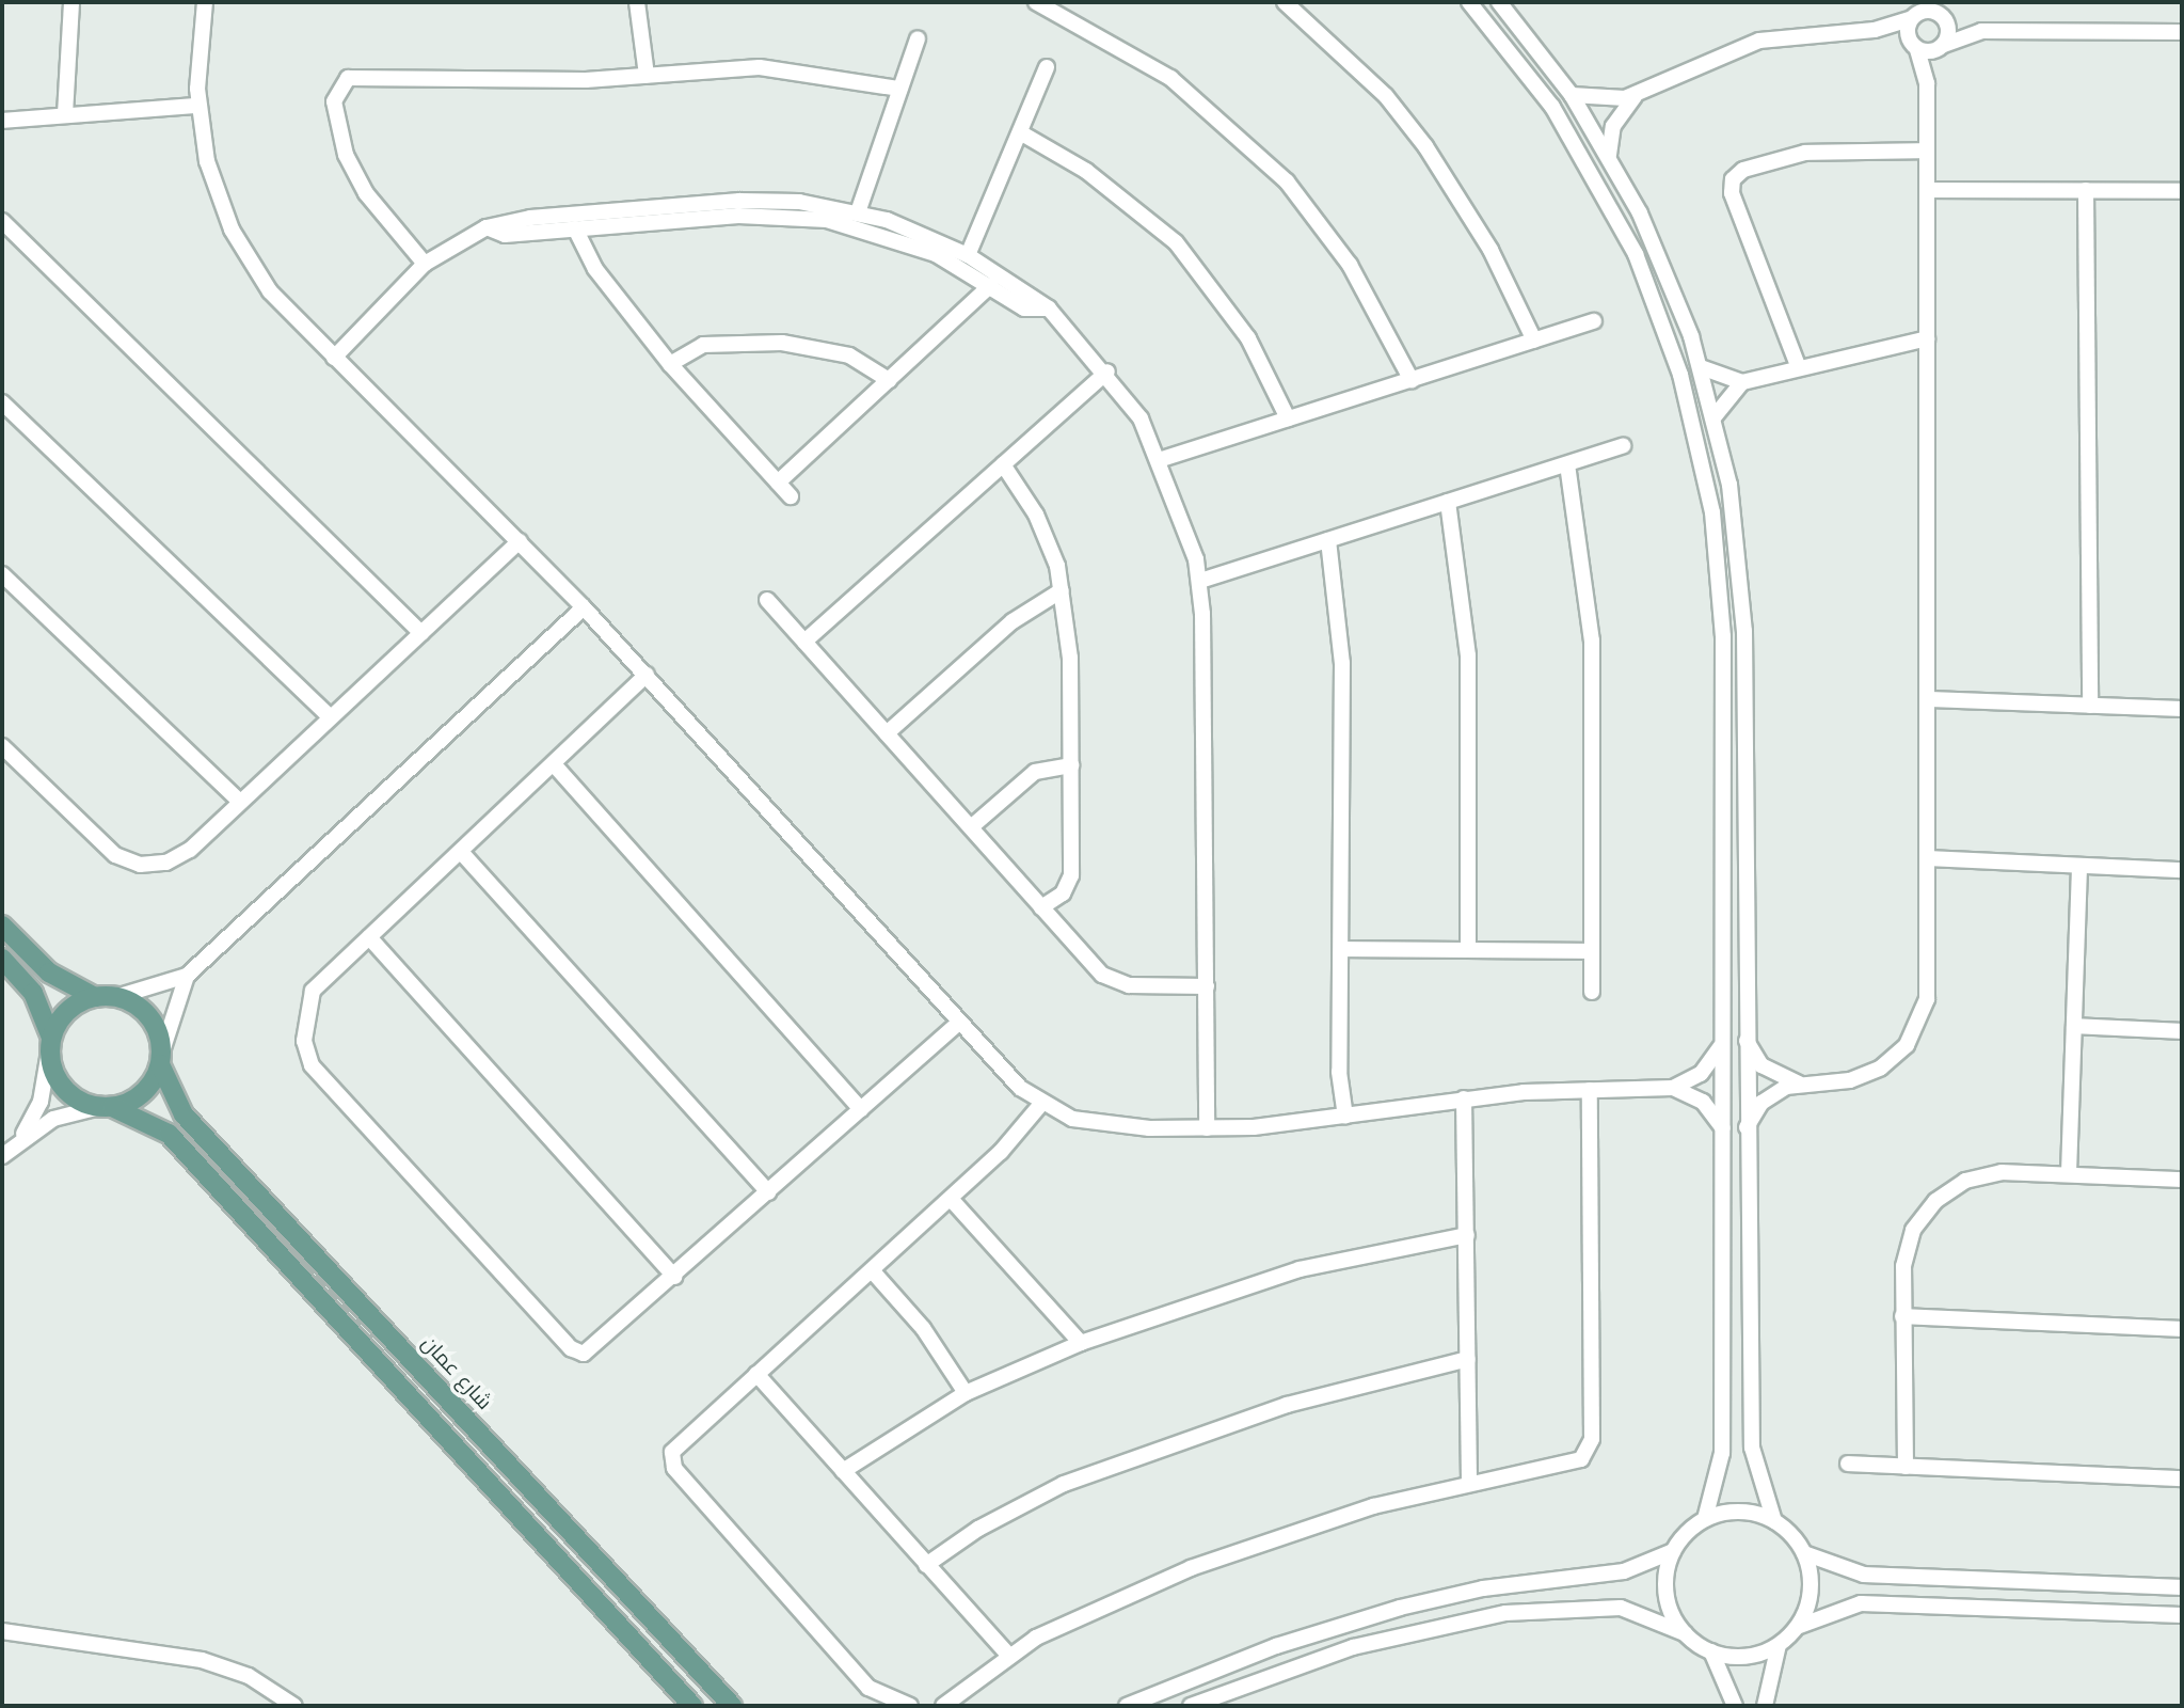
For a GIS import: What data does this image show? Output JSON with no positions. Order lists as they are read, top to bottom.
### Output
{
  "streets": {
    "main road": ["شارع عمان"]
  }
}
